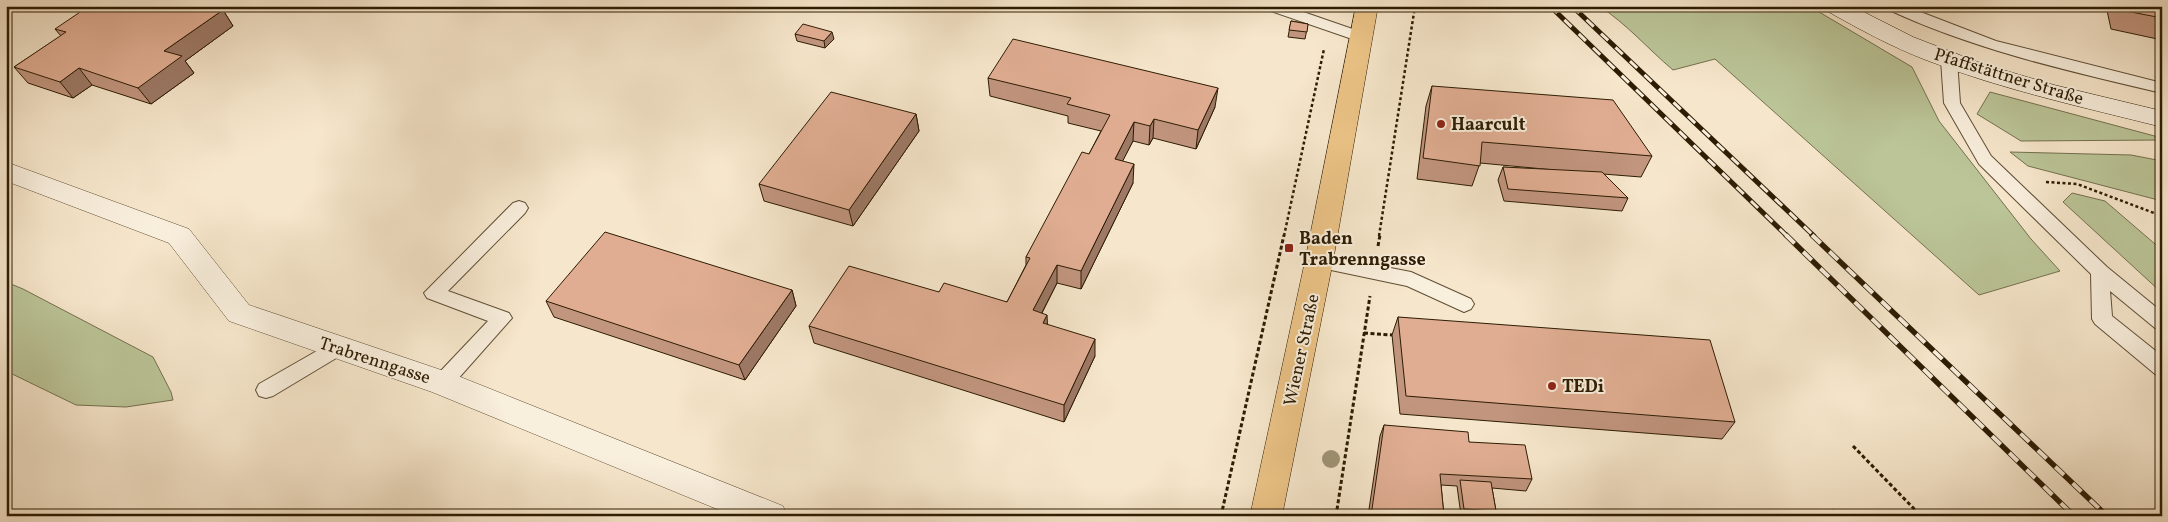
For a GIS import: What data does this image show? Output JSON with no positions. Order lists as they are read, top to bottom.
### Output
{
  "streets": {
    "main road": ["Wiener Straße"],
    "street": ["Pfaffstättner Straße", "Trabrenngasse"]
  },
  "places": {
    "other": ["Haarcult", "TEDi"],
    "transit": ["Baden Trabrenngasse"]
  }
}
